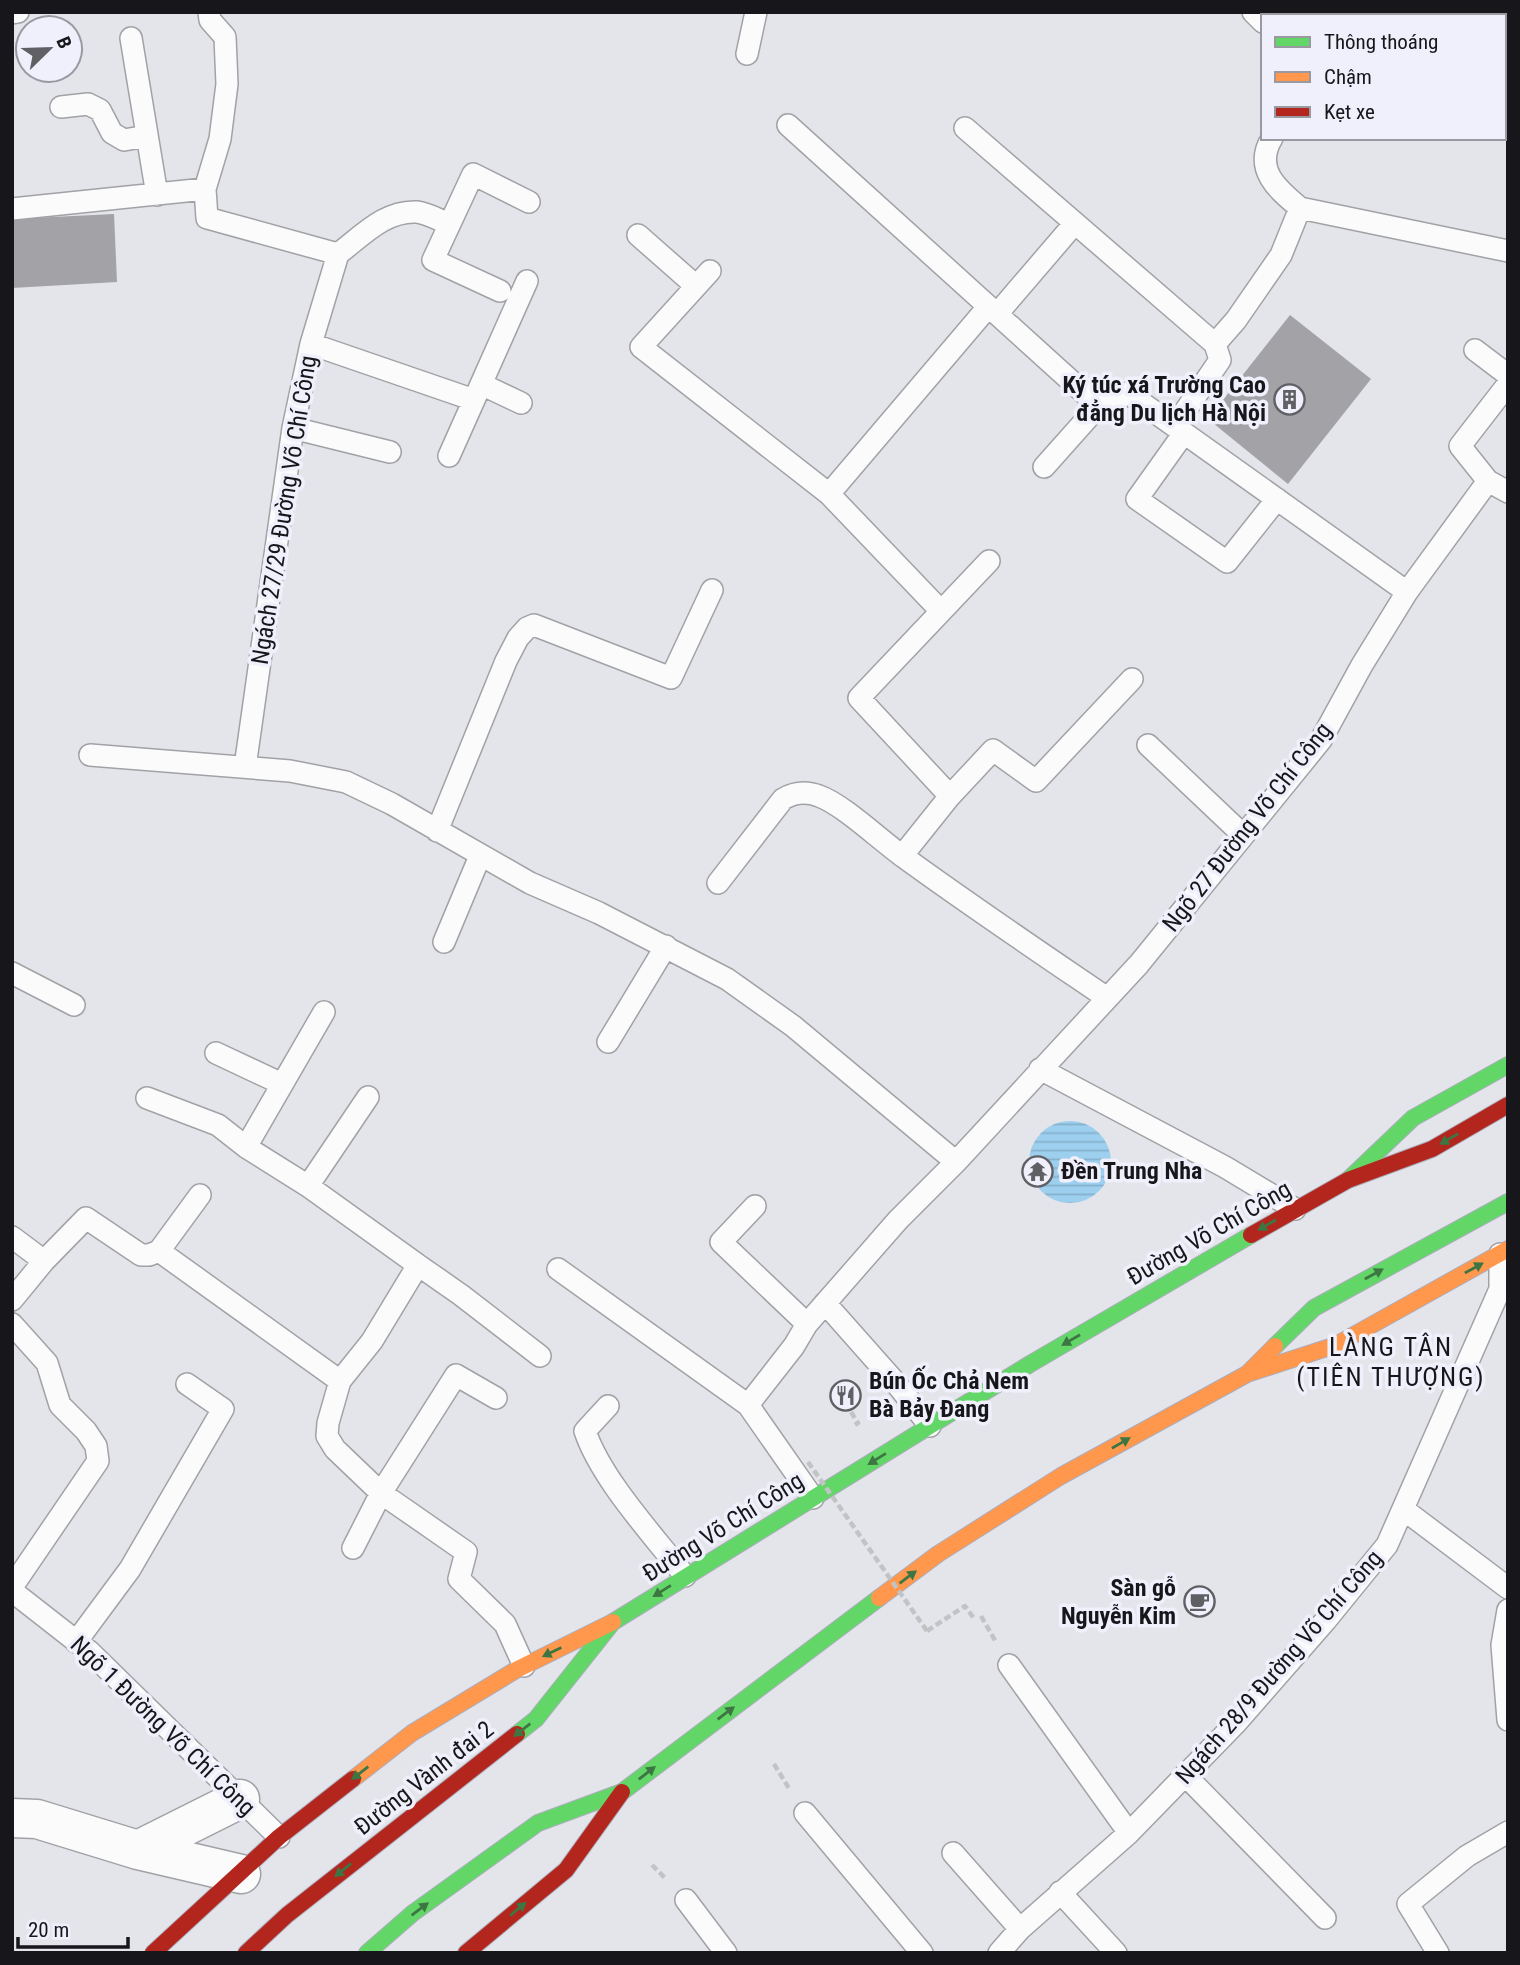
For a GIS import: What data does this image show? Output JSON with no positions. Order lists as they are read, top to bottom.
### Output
{
  "streets": {
    "main road": ["Đường Võ Chí Công", "Đường Vành đai 2"],
    "lane": [
      "Ngách 27/29 Đường Võ Chí Công",
      "Ngõ 27 Đường Võ Chí Công",
      "Ngách 28/9 Đường Võ Chí Công",
      "Ngõ 1 Đường Võ Chí Công"
    ]
  },
  "crossings": [
    ["Đường Võ Chí Công", "Ngõ 1 Đường Võ Chí Công"],
    ["Đường Võ Chí Công", "Đường Vành đai 2"]
  ],
  "districts": ["LÀNG TÂN (TIÊN THƯỢNG)"],
  "places": {
    "building": ["Ký túc xá Trường Cao đẳng Du lịch Hà Nội"],
    "temple": ["Đền Trung Nha"],
    "restaurant": ["Bún Ốc Chả Nem Bà Bảy Đang"],
    "cafe": ["Sàn gỗ Nguyễn Kim"]
  },
  "legend": ["Thông thoáng", "Chậm", "Kẹt xe"],
  "scale_bar": "20 m",
  "north": "top right"
}
